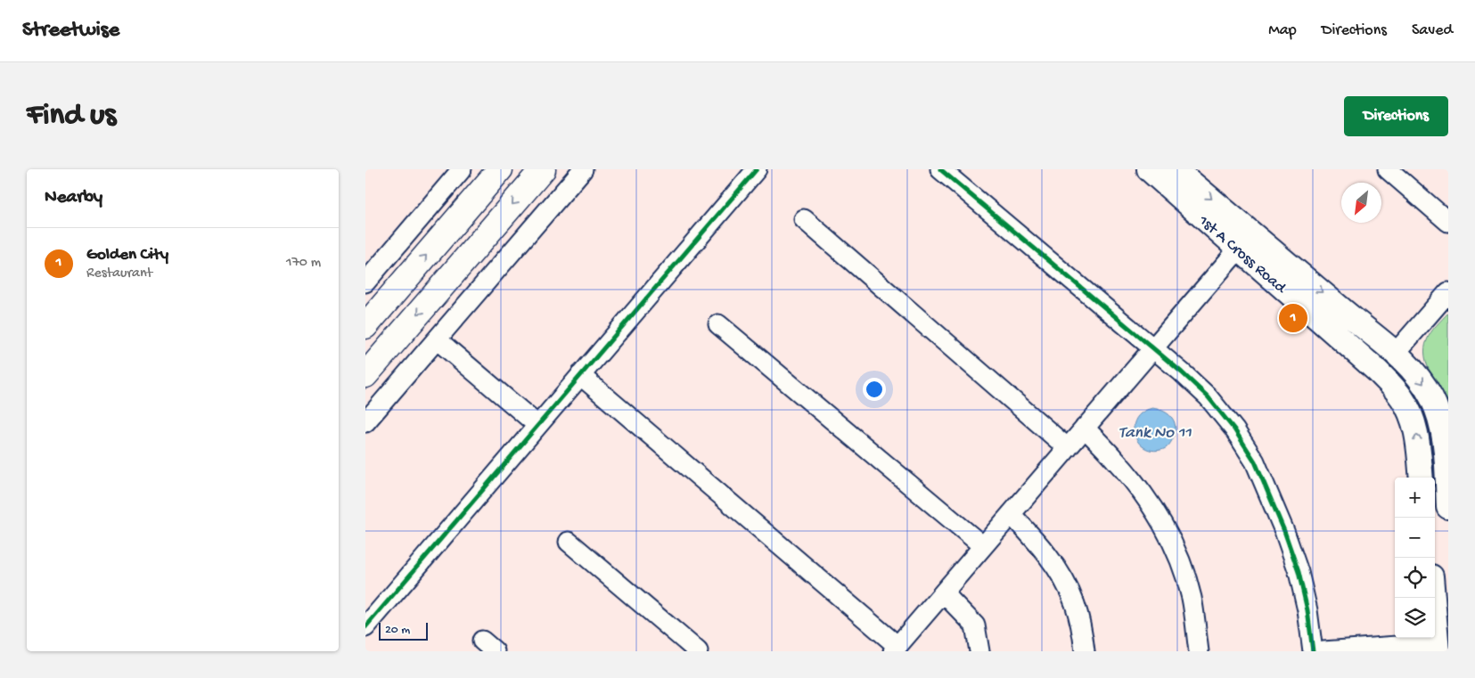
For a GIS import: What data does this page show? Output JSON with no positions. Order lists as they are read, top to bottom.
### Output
{
  "streets": {
    "street": ["1st A Cross Road"]
  },
  "water": ["Tank No 11"],
  "scale_bar": "20 m",
  "north": "bottom left",
  "page": {
    "header": "Streetwise",
    "nav": ["Map", "Directions", "Saved"],
    "buttons": "Directions",
    "title": "Find us",
    "heading": "Nearby",
    "list": [
      {
        "mark": "1",
        "name": "Golden City",
        "note": "Restaurant",
        "value": "170 m"
      }
    ],
    "pins": "1",
    "map_buttons": ["+", "−"],
    "scale": "20 m"
  }
}
